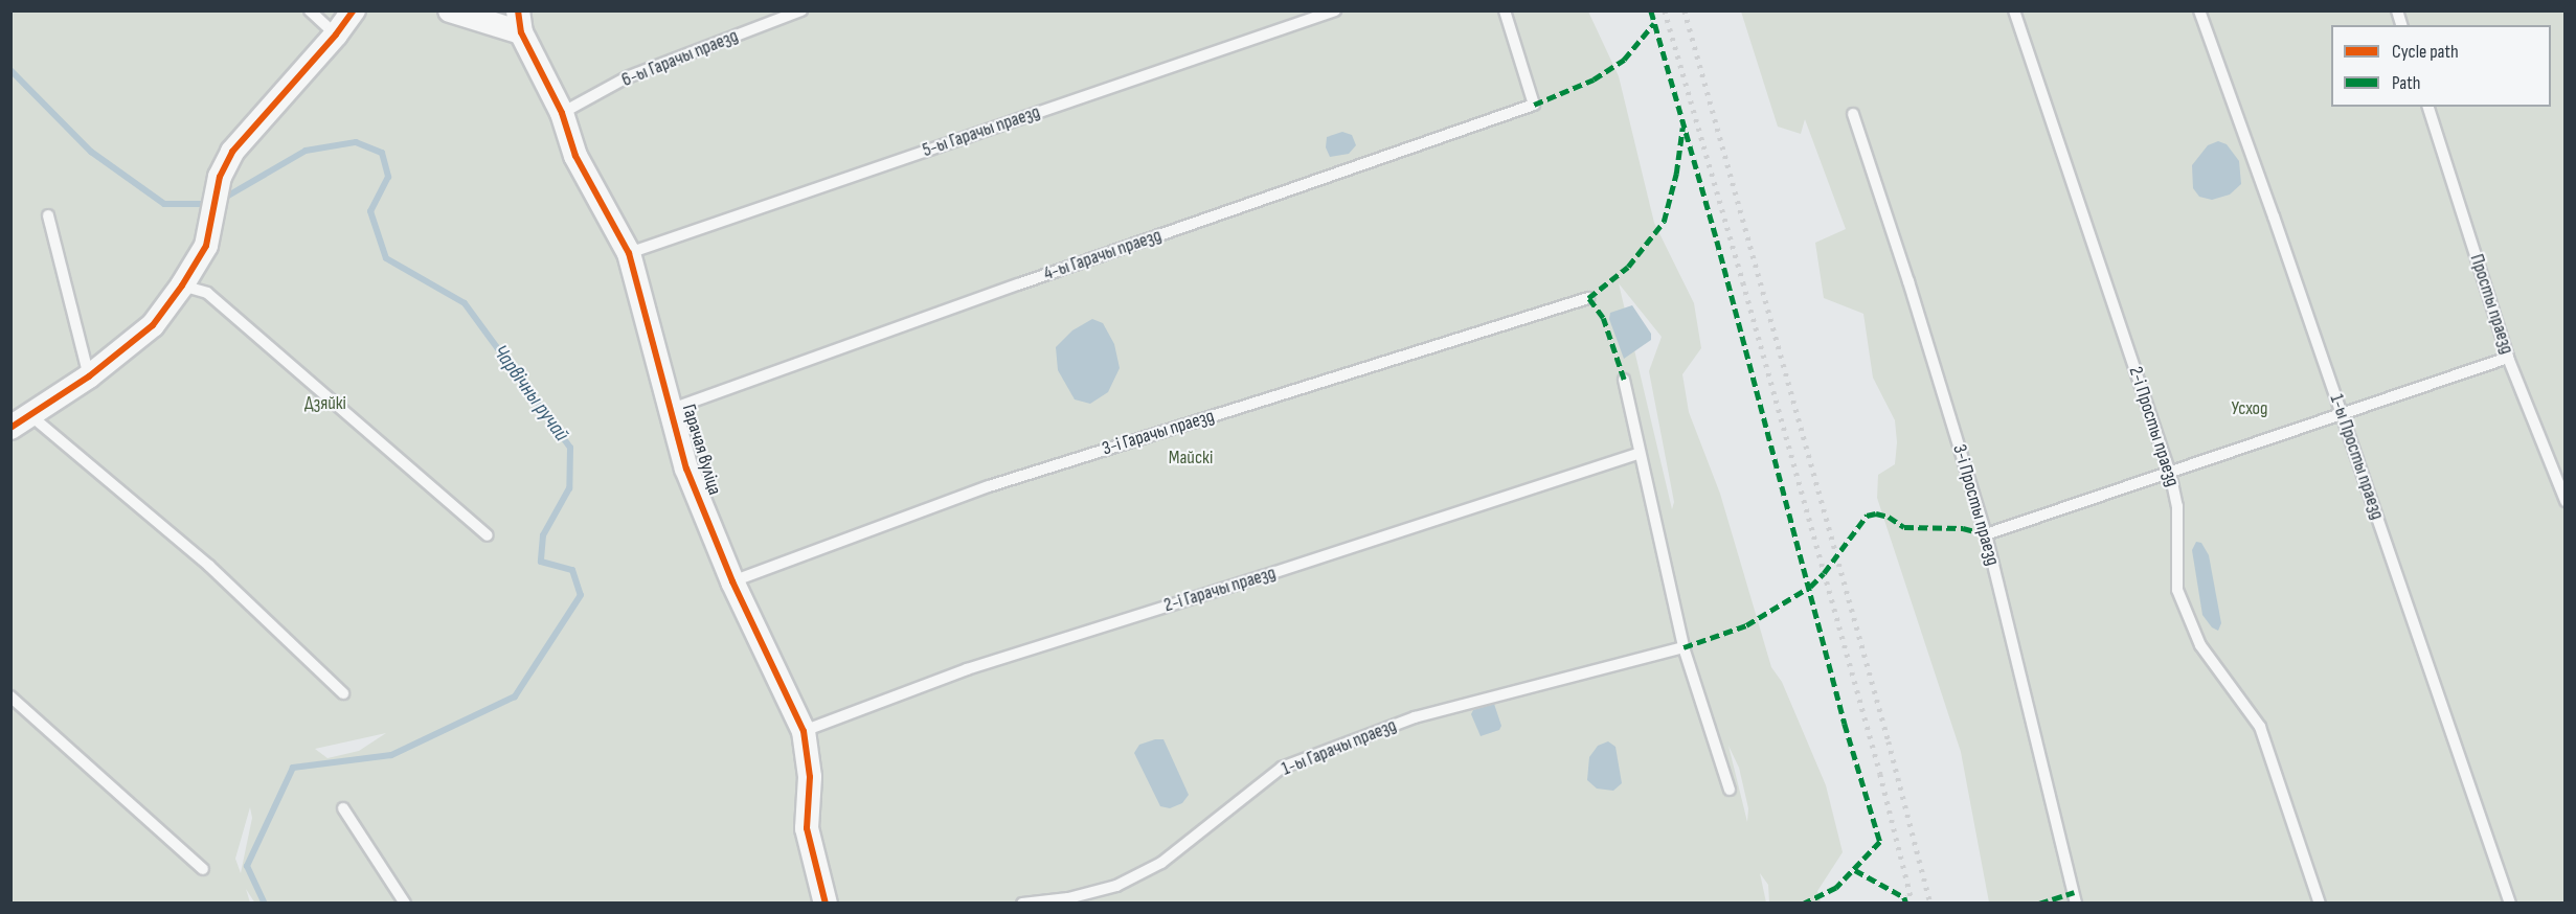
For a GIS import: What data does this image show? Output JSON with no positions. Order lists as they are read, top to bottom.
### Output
{
  "streets": {
    "street": ["Гарачая вуліца"],
    "lane": [
      "6-ы Гарачы праезд",
      "5-ы Гарачы праезд",
      "4-ы Гарачы праезд",
      "Просты праезд",
      "2-і Просты праезд",
      "3-і Гарачы праезд",
      "1-ы Просты праезд",
      "3-і Просты праезд",
      "2-і Гарачы праезд",
      "1-ы Гарачы праезд"
    ]
  },
  "crossings": [
    ["6-ы Гарачы праезд", "Гарачая вуліца"],
    ["5-ы Гарачы праезд", "Гарачая вуліца"],
    ["4-ы Гарачы праезд", "Гарачая вуліца"],
    ["3-і Гарачы праезд", "Гарачая вуліца"],
    ["Гарачая вуліца", "2-і Гарачы праезд"]
  ],
  "water": ["Чарвічны ручай"],
  "parks": ["Дзяйкі", "Усход", "Майскі"],
  "legend": ["Cycle path", "Path"]
}
